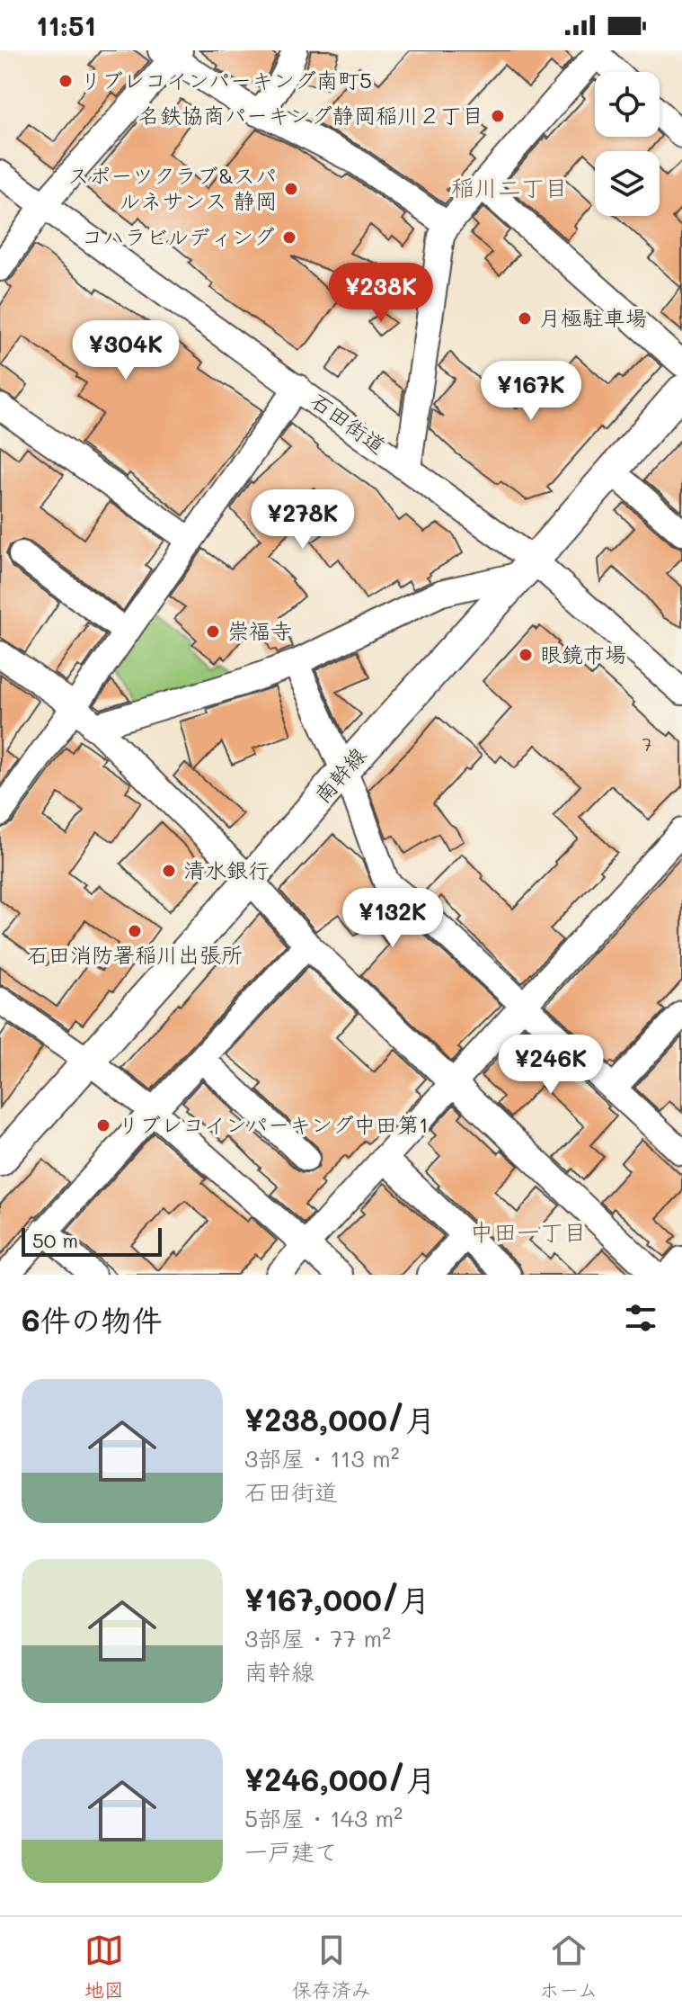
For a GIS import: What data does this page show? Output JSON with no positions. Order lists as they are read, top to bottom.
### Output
{
  "streets": {
    "main road": ["南幹線"],
    "street": ["石田街道"]
  },
  "crossings": [
    ["石田街道", "南幹線"]
  ],
  "districts": ["稲川二丁目", "中田一丁目"],
  "places": [
    "リブレコインパーキング南町5",
    "名鉄協商パーキング静岡稲川２丁目",
    "スポーツクラブ&スパ ルネサンス 静岡",
    "コハラビルディング",
    "月極駐車場",
    "崇福寺",
    "眼鏡市場",
    "清水銀行",
    "石田消防署稲川出張所",
    "リブレコインパーキング中田第1"
  ],
  "house_numbers": ["7"],
  "scale_bar": "50 m",
  "page": {
    "status": "11:51",
    "price": [
      "¥238K",
      "¥304K",
      "¥167K",
      "¥278K",
      "¥132K",
      "¥246K"
    ],
    "scale": "50 m",
    "heading": "6件の物件",
    "list": [
      {
        "name": "¥238,000/月",
        "note": "3部屋 · 113 m² · 石田街道"
      },
      {
        "name": "¥167,000/月",
        "note": "3部屋 · 77 m² · 南幹線"
      },
      {
        "name": "¥246,000/月",
        "note": "5部屋 · 143 m² · 一戸建て"
      }
    ],
    "tabs": ["地図", "保存済み", "ホーム"]
  }
}
